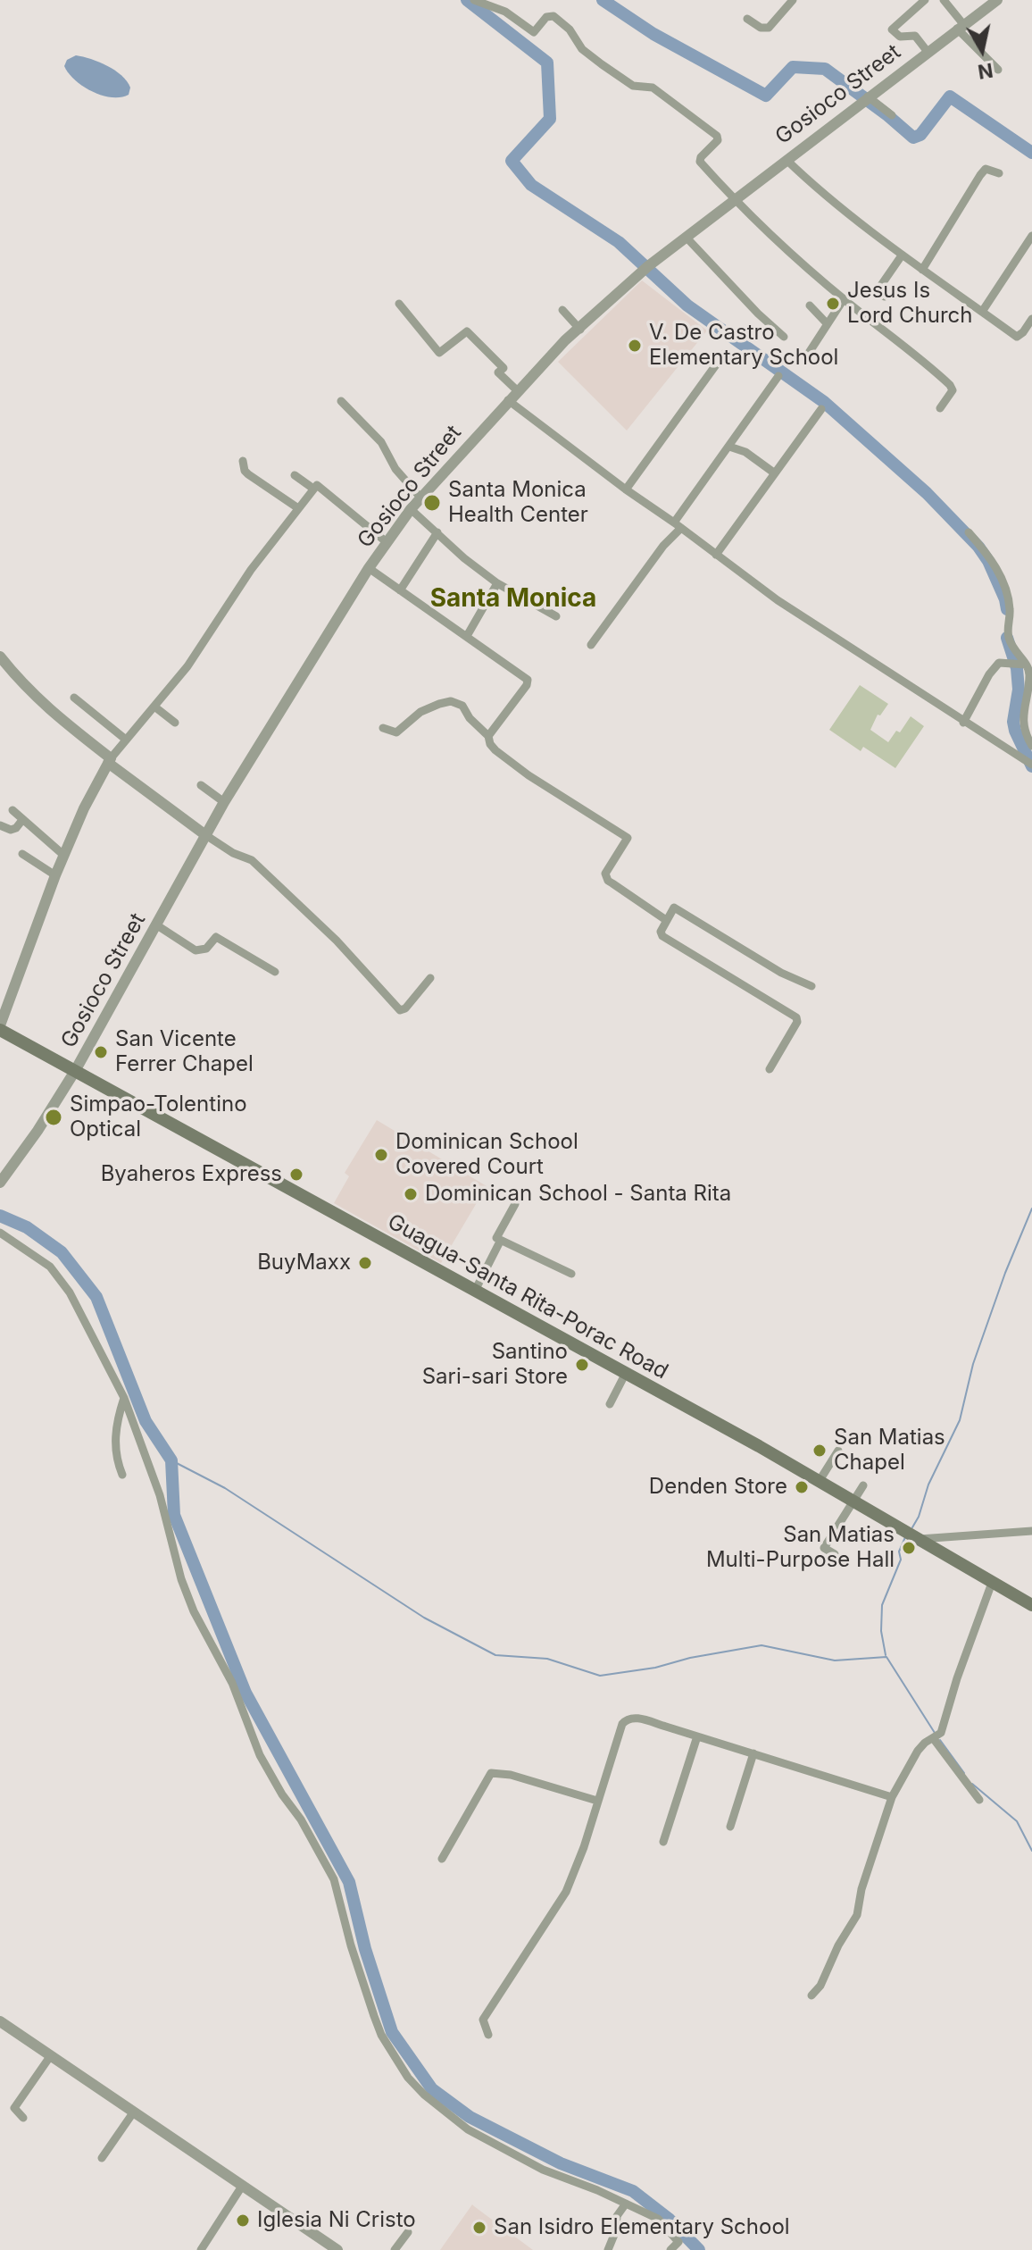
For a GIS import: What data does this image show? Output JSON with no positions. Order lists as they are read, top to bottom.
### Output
{
  "streets": {
    "main road": ["Guagua-Santa Rita-Porac Road"],
    "street": ["Gosioco Street"]
  },
  "crossings": [
    ["Gosioco Street", "Guagua-Santa Rita-Porac Road"]
  ],
  "districts": ["Santa Monica"],
  "places": [
    "Jesus Is Lord Church",
    "V. De Castro Elementary School",
    "Santa Monica Health Center",
    "San Vicente Ferrer Chapel",
    "Simpao-Tolentino Optical",
    "Dominican School Covered Court",
    "Byaheros Express",
    "Dominican School - Santa Rita",
    "BuyMaxx",
    "Santino Sari-sari Store",
    "San Matias Chapel",
    "Denden Store",
    "San Matias Multi-Purpose Hall",
    "Iglesia Ni Cristo",
    "San Isidro Elementary School"
  ],
  "north": "bottom"
}
